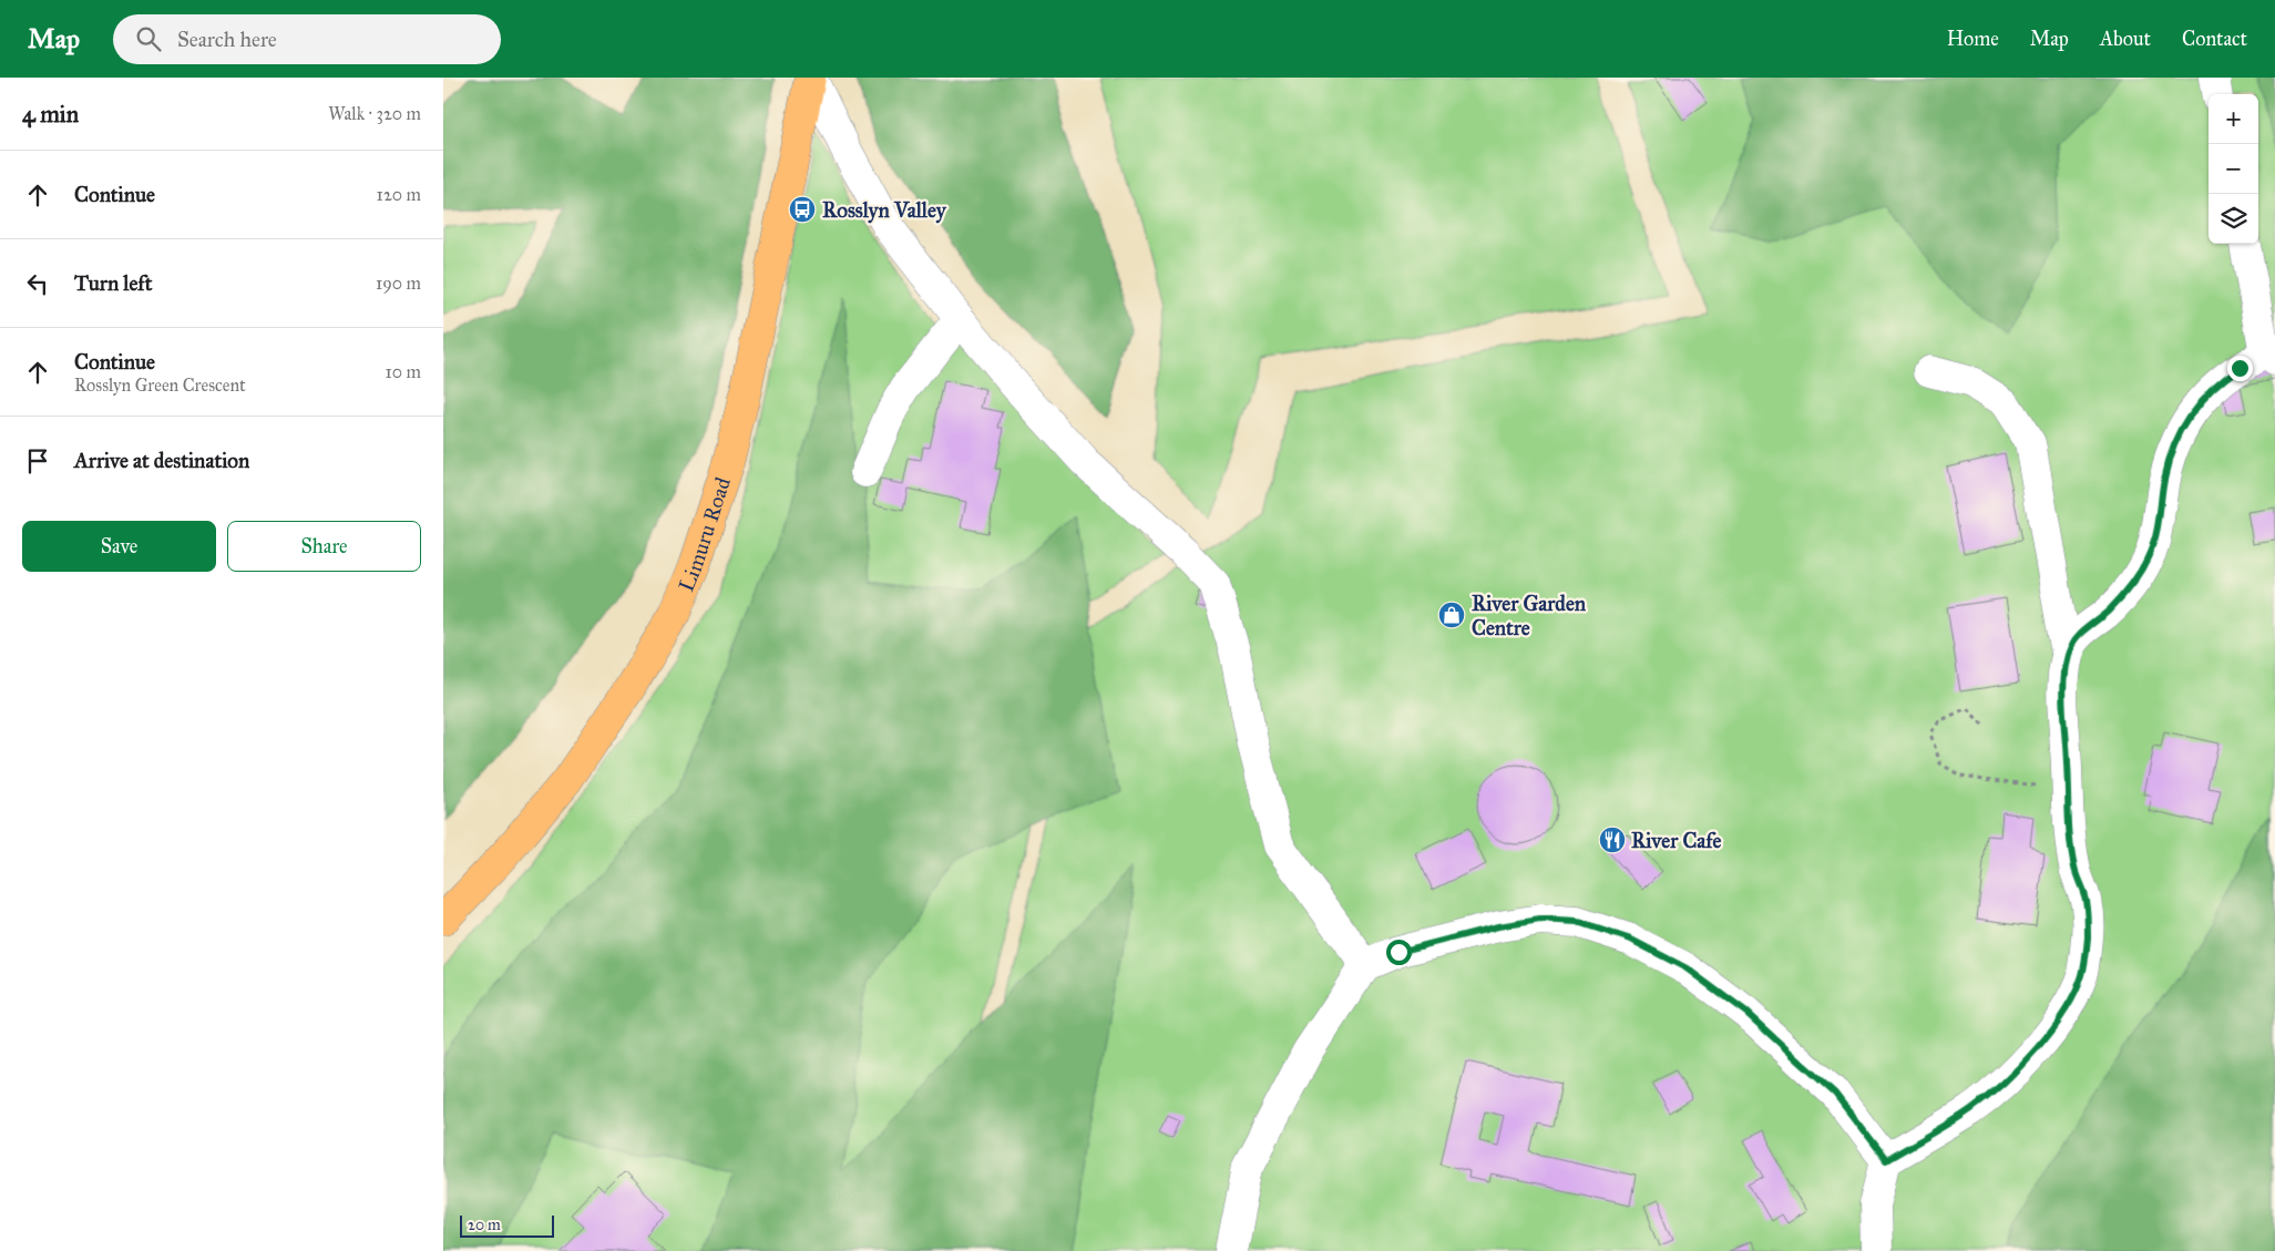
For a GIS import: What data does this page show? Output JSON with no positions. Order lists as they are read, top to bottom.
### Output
{
  "streets": {
    "main road": ["Limuru Road"]
  },
  "places": {
    "bus stop": ["Rosslyn Valley"],
    "shop": ["River Garden Centre"],
    "restaurant": ["River Cafe"]
  },
  "scale_bar": "20 m",
  "page": {
    "header": "Map",
    "search": "Search here",
    "nav": [
      "Home",
      "Map",
      "About",
      "Contact"
    ],
    "heading": ["4 min", "Walk · 320 m"],
    "map_buttons": ["+", "−"],
    "list": [
      ["Continue", "120 m"],
      ["Turn left", "190 m"],
      ["Continue", "Rosslyn Green Crescent", "10 m"],
      "Arrive at destination"
    ],
    "buttons": ["Save", "Share"],
    "scale": "20 m"
  }
}
